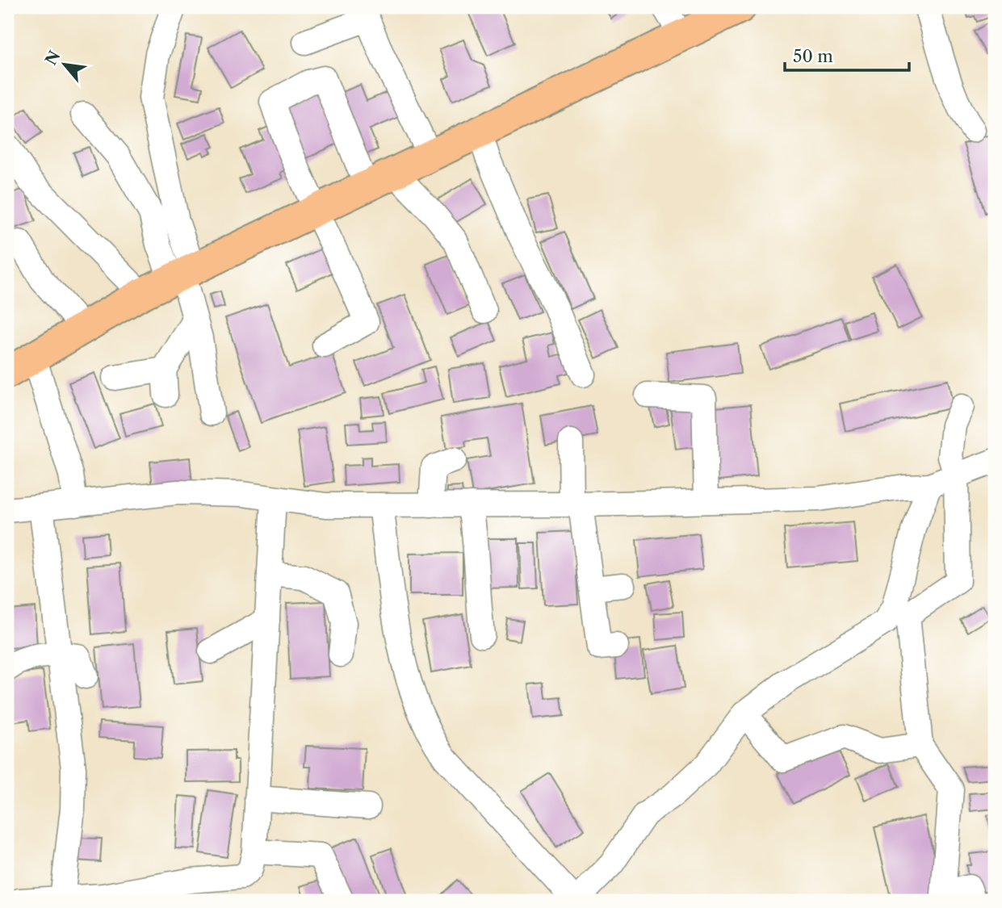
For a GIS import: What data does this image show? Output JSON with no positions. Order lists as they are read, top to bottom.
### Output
{
  "scale_bar": "50 m",
  "north": "top left"
}
